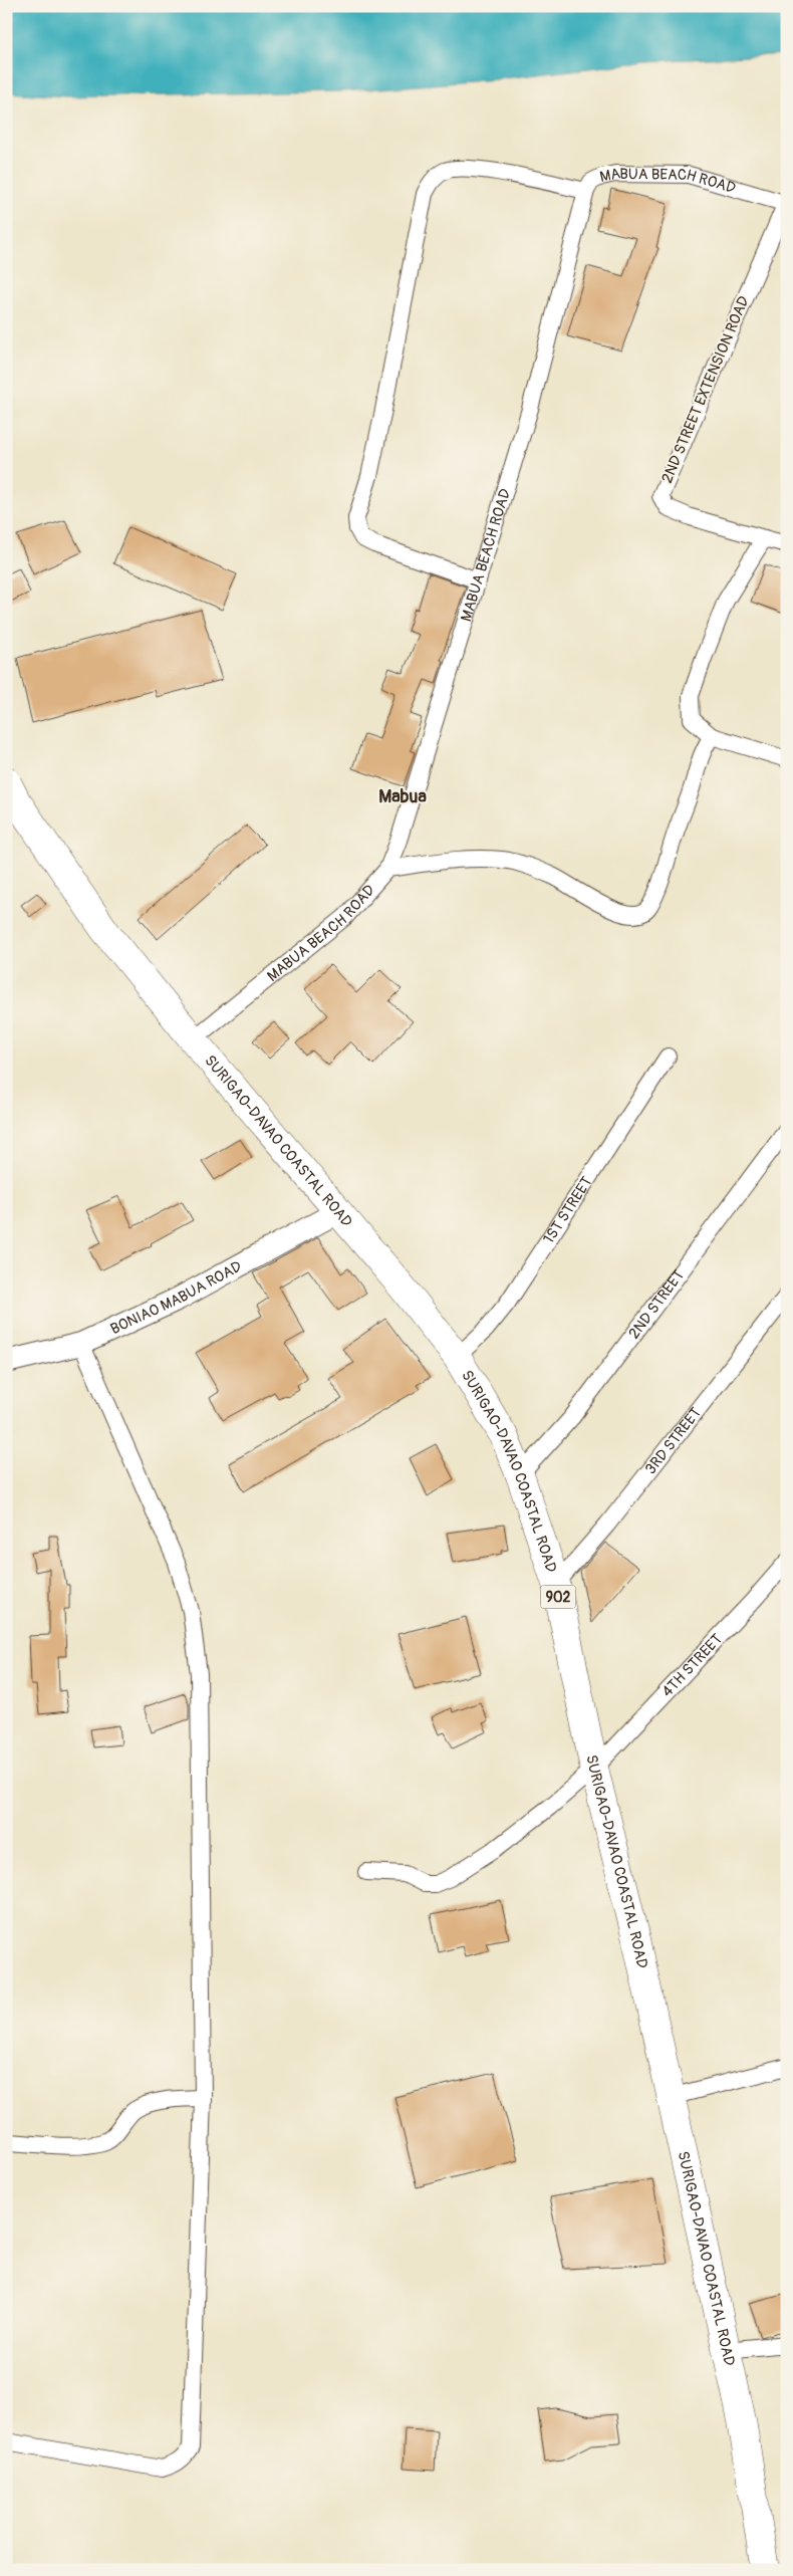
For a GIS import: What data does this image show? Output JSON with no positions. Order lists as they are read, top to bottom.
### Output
{
  "streets": {
    "highway": ["SURIGAO-DAVAO COASTAL ROAD", "902"],
    "street": [
      "MABUA BEACH ROAD",
      "2ND STREET EXTENSION ROAD",
      "1ST STREET",
      "BONIAO MABUA ROAD",
      "2ND STREET",
      "3RD STREET",
      "4TH STREET"
    ]
  },
  "crossings": [
    ["MABUA BEACH ROAD", "2ND STREET EXTENSION ROAD"],
    ["MABUA BEACH ROAD", "SURIGAO-DAVAO COASTAL ROAD"],
    ["SURIGAO-DAVAO COASTAL ROAD", "1ST STREET"],
    ["SURIGAO-DAVAO COASTAL ROAD", "BONIAO MABUA ROAD"],
    ["SURIGAO-DAVAO COASTAL ROAD", "2ND STREET"],
    ["SURIGAO-DAVAO COASTAL ROAD", "3RD STREET"],
    ["SURIGAO-DAVAO COASTAL ROAD", "4TH STREET"]
  ],
  "districts": ["Mabua"]
}
